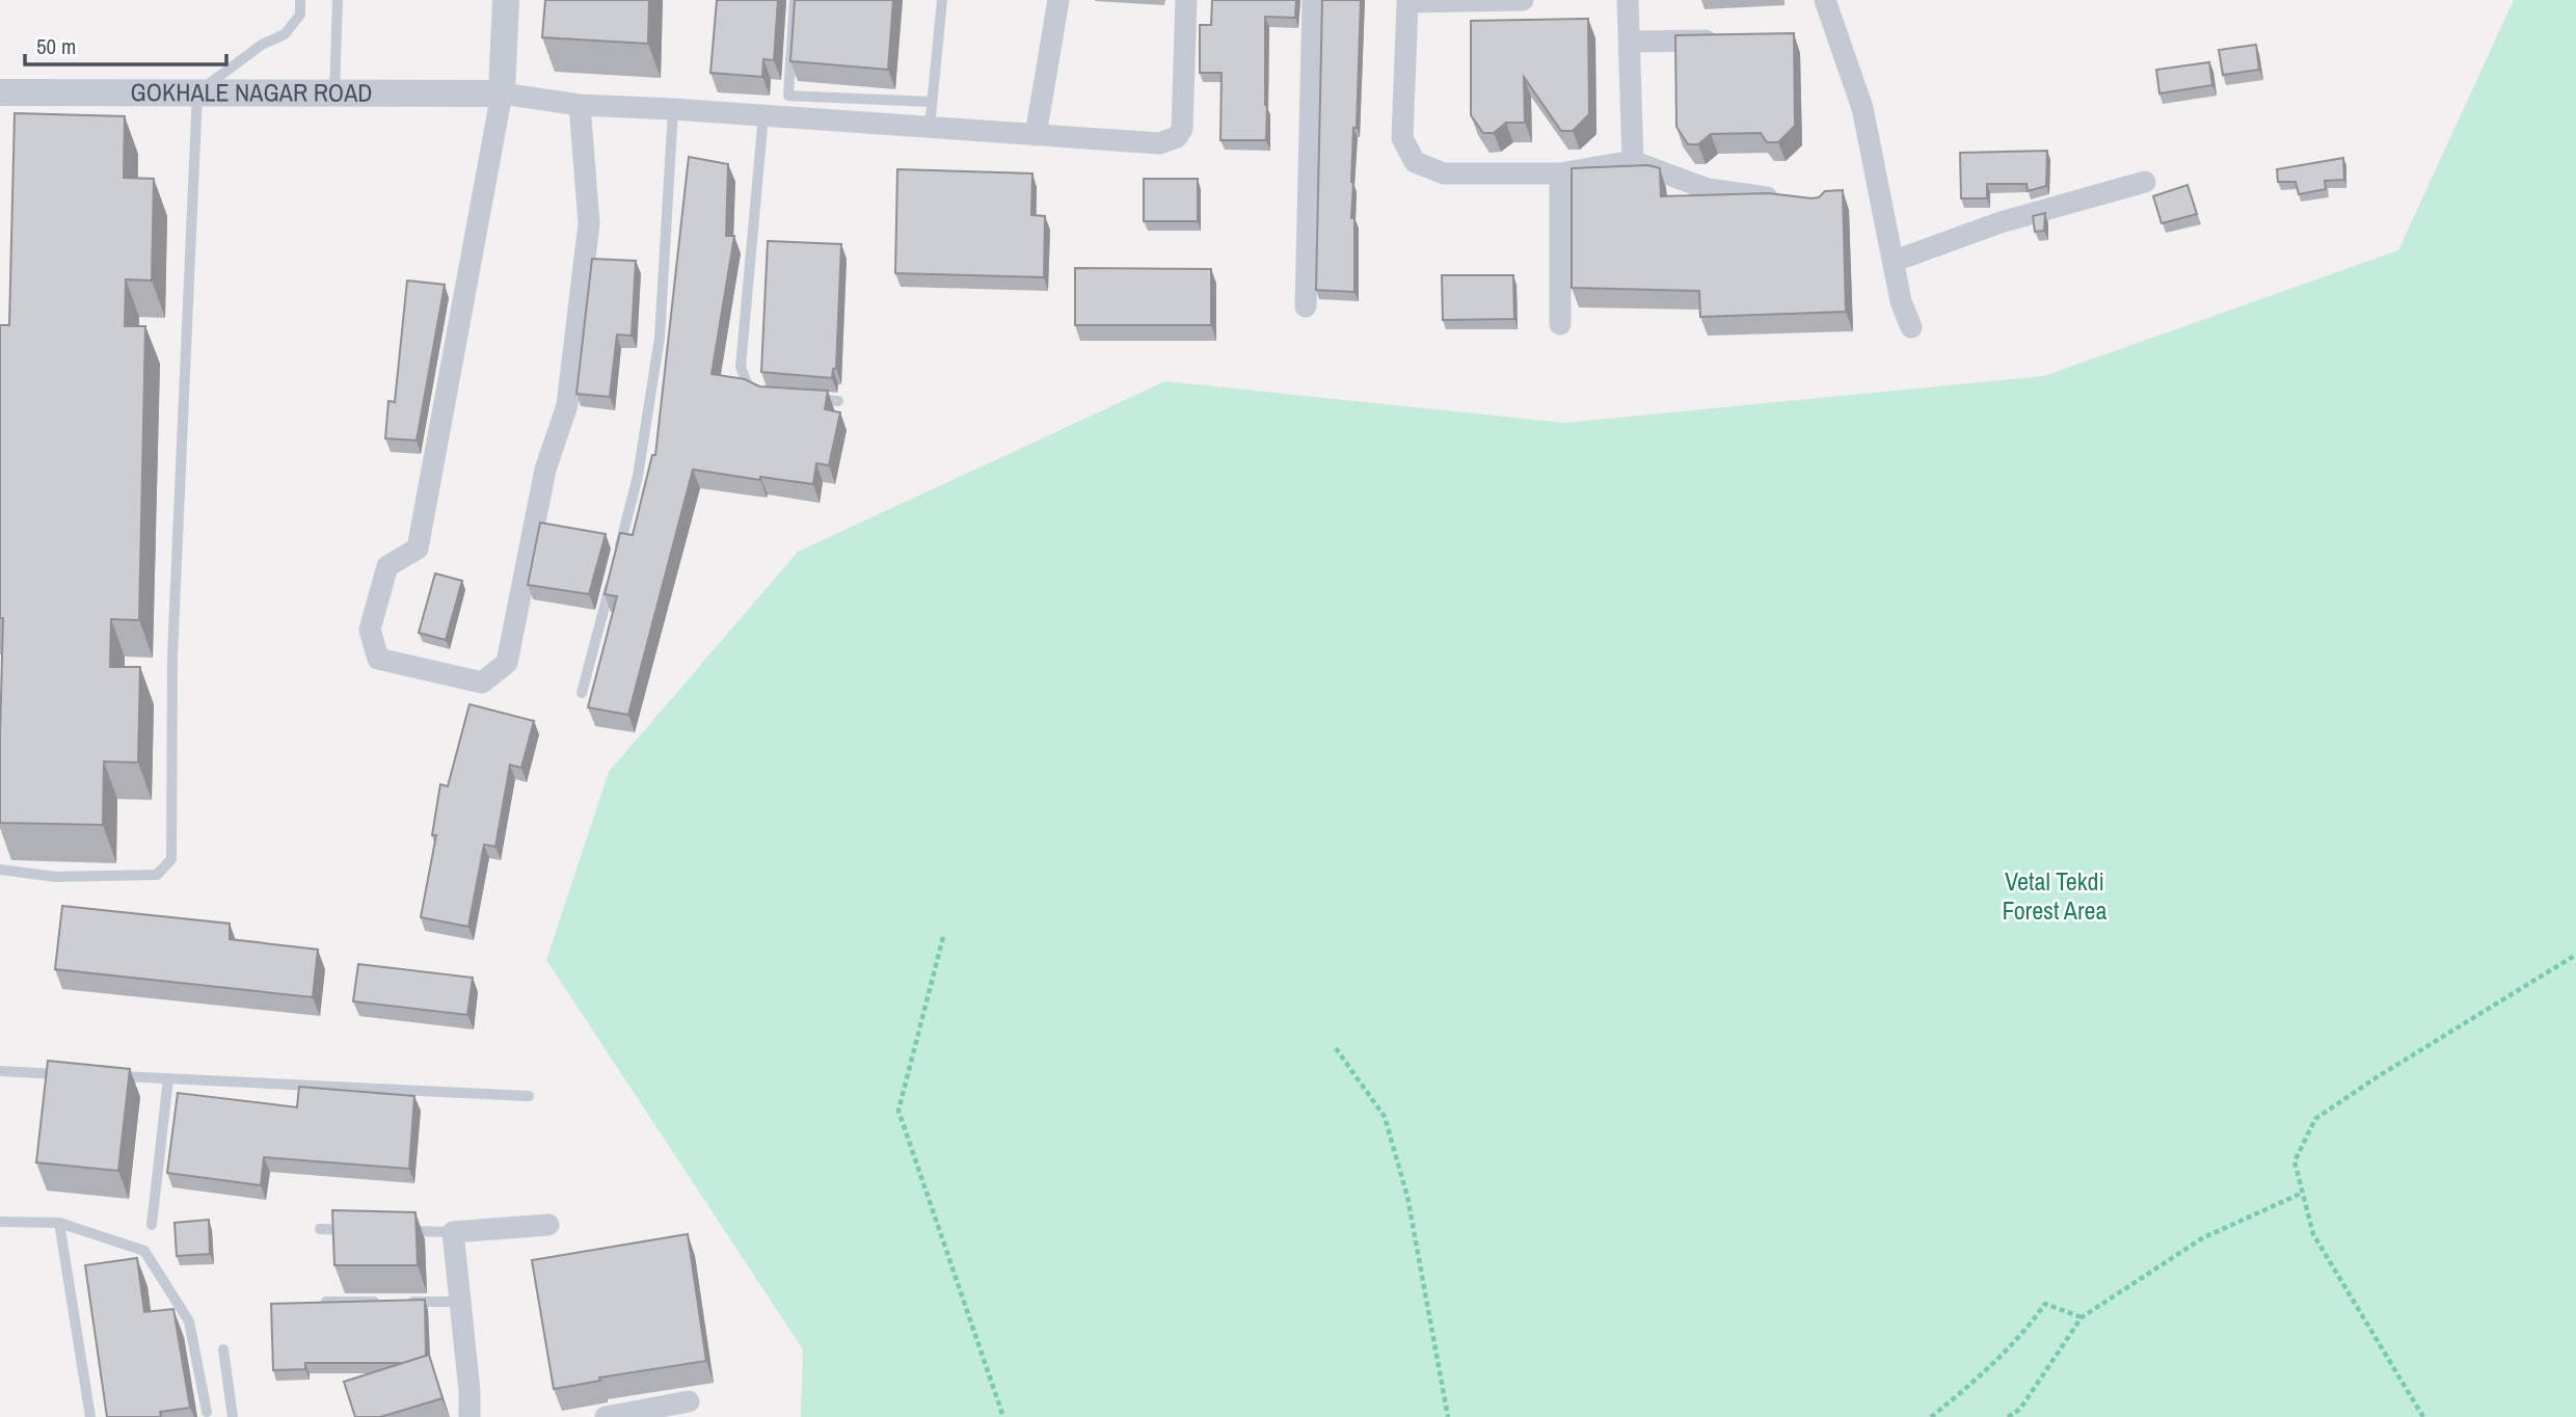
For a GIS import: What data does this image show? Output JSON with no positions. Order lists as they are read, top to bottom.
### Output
{
  "streets": {
    "street": ["GOKHALE NAGAR ROAD"]
  },
  "parks": ["Vetal Tekdi Forest Area"],
  "scale_bar": "50 m"
}
